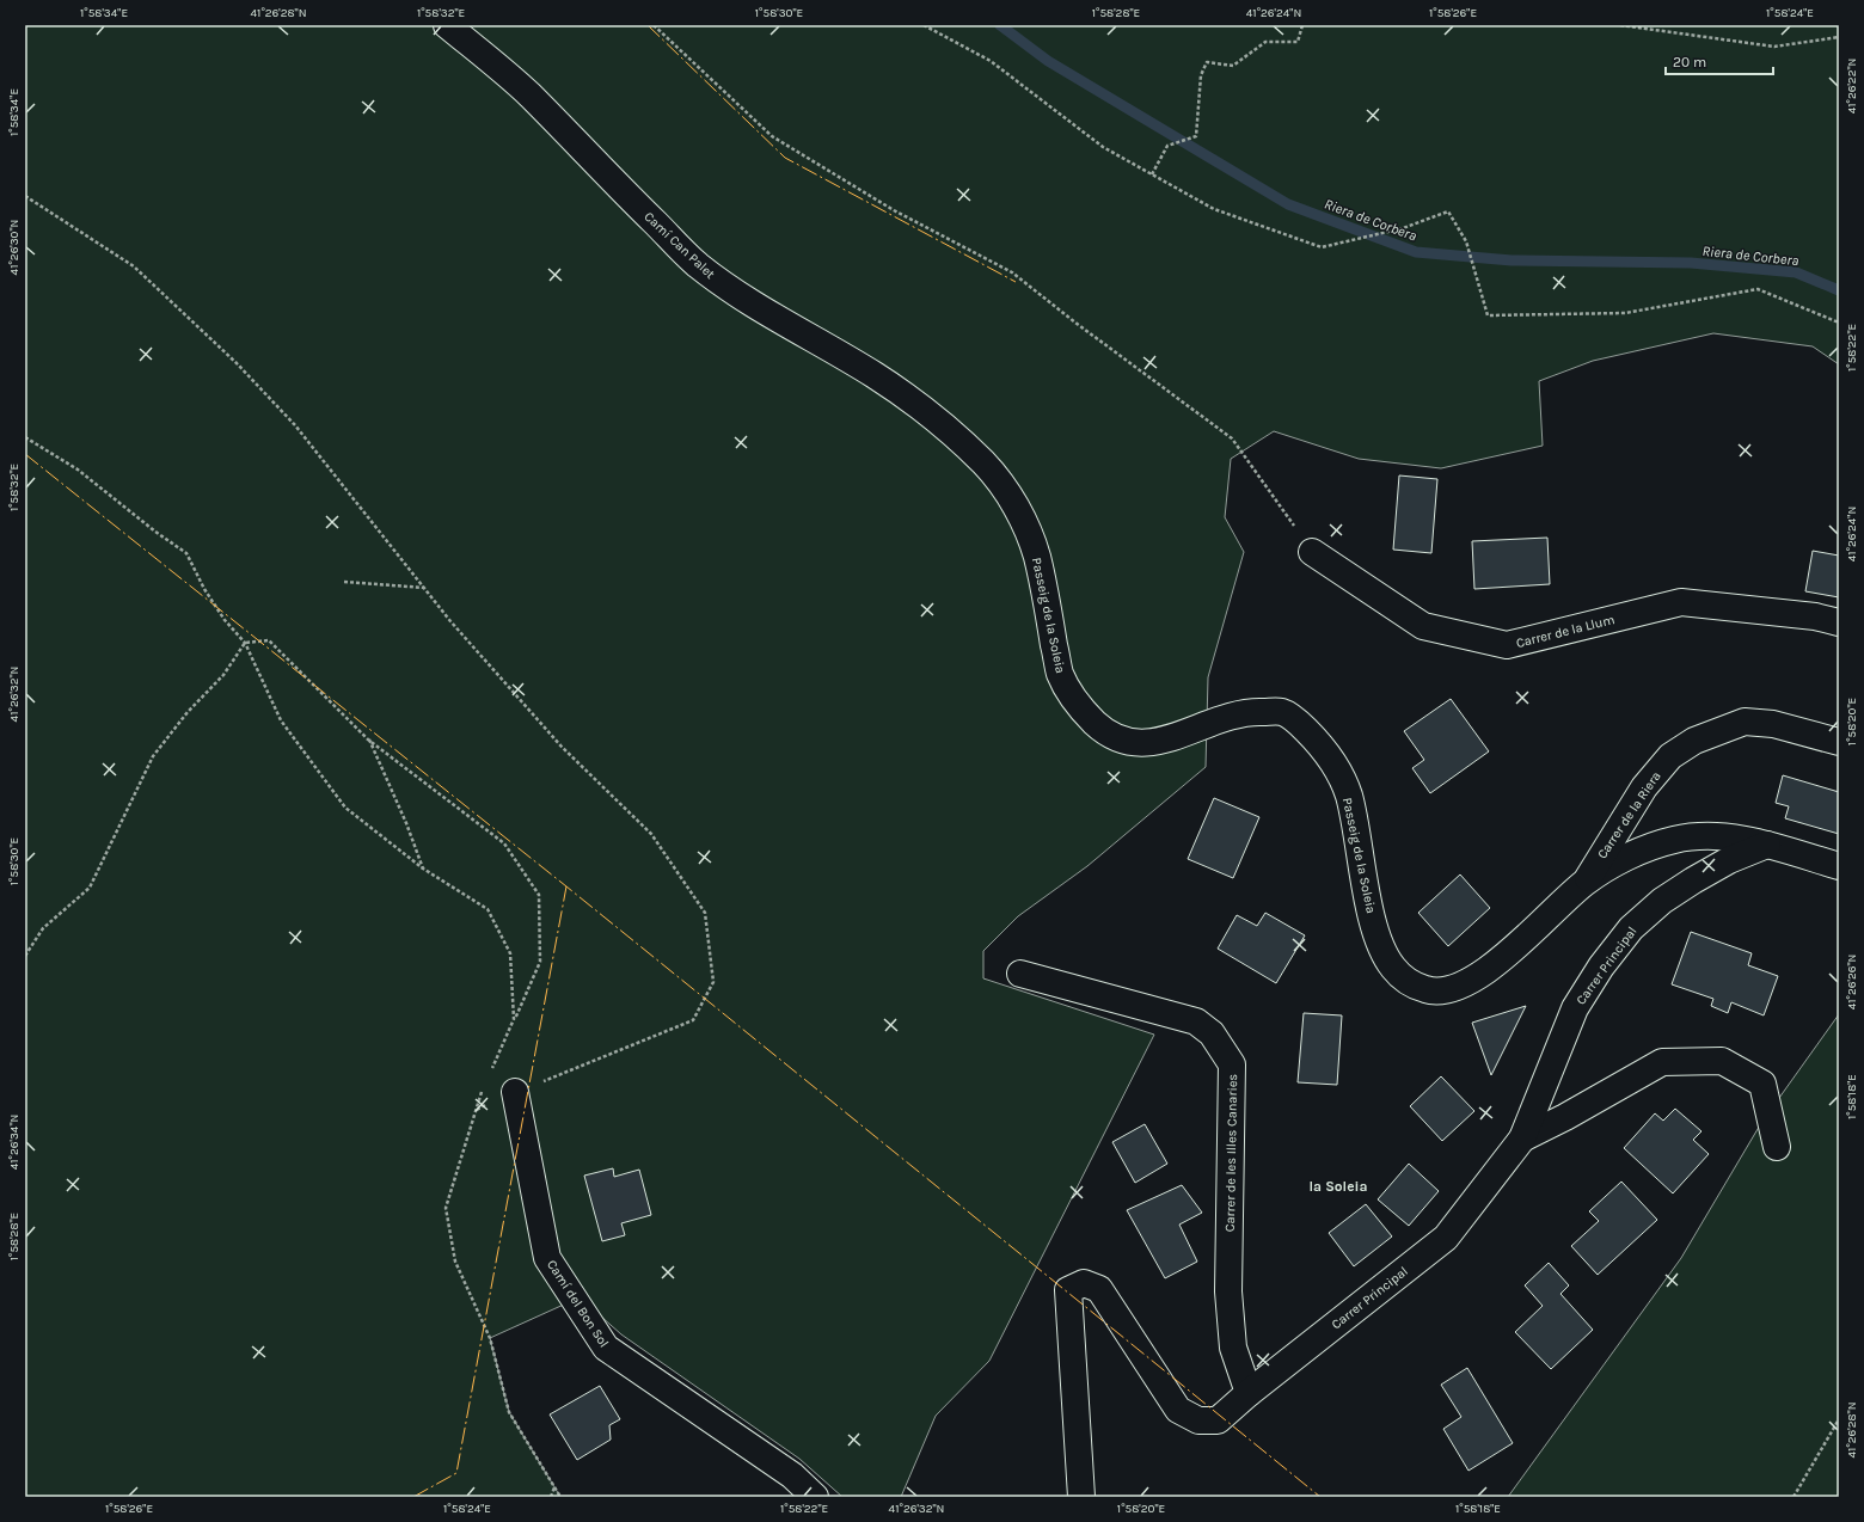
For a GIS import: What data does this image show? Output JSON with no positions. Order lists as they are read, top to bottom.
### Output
{
  "streets": {
    "street": [
      "Camí Can Palet",
      "Passeig de la Soleia",
      "Carrer de la Llum",
      "Carrer de la Riera",
      "Carrer Principal",
      "Carrer de les Illes Canaries",
      "Camí del Bon Sol"
    ]
  },
  "crossings": [
    ["Camí Can Palet", "Passeig de la Soleia"],
    ["Passeig de la Soleia", "Carrer de la Riera"],
    ["Passeig de la Soleia", "Carrer Principal"],
    ["Carrer Principal", "Carrer de les Illes Canaries"]
  ],
  "districts": ["la Soleia"],
  "water": ["Riera de Corbera"],
  "scale_bar": "20 m",
  "coordinates": [
    "1°58'34\"E",
    "41°26'28\"N",
    "1°58'32\"E",
    "1°58'30\"E",
    "1°58'28\"E",
    "41°26'24\"N",
    "1°58'26\"E",
    "1°58'24\"E",
    "41°26'22\"N",
    "41°26'30\"N",
    "1°58'22\"E",
    "41°26'32\"N",
    "1°58'20\"E",
    "41°26'26\"N",
    "1°58'18\"E",
    "41°26'34\"N"
  ]
}
